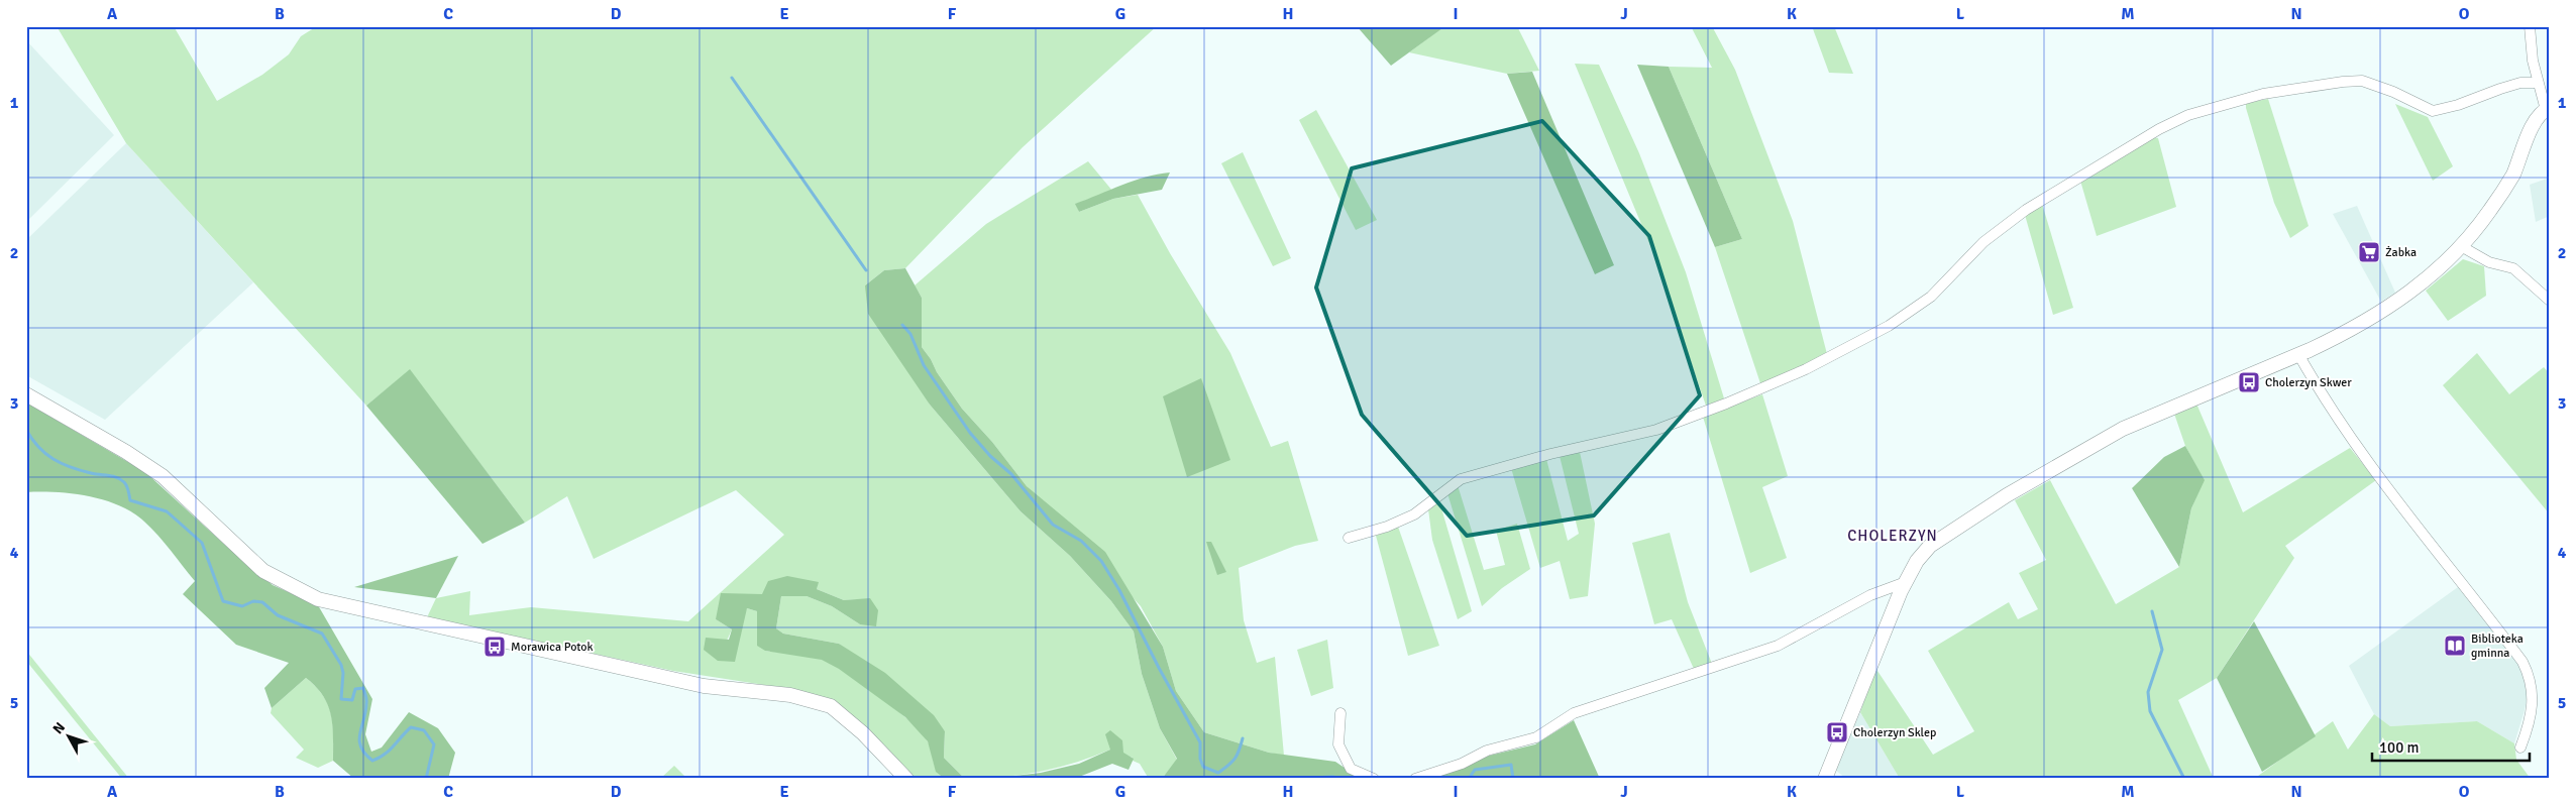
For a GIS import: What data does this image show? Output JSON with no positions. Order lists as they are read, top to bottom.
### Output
{
  "districts": ["CHOLERZYN"],
  "places": {
    "supermarket": ["Żabka"],
    "bus stop": ["Cholerzyn Skwer", "Morawica Potok", "Cholerzyn Sklep"],
    "library": ["Biblioteka gminna"]
  },
  "scale_bar": "100 m",
  "north": "top left",
  "grid": {
    "columns": [
      "A",
      "B",
      "C",
      "D",
      "E",
      "F",
      "G",
      "H",
      "I",
      "J",
      "K",
      "L",
      "M",
      "N",
      "O"
    ],
    "rows": [
      "1",
      "2",
      "3",
      "4",
      "5"
    ]
  }
}
